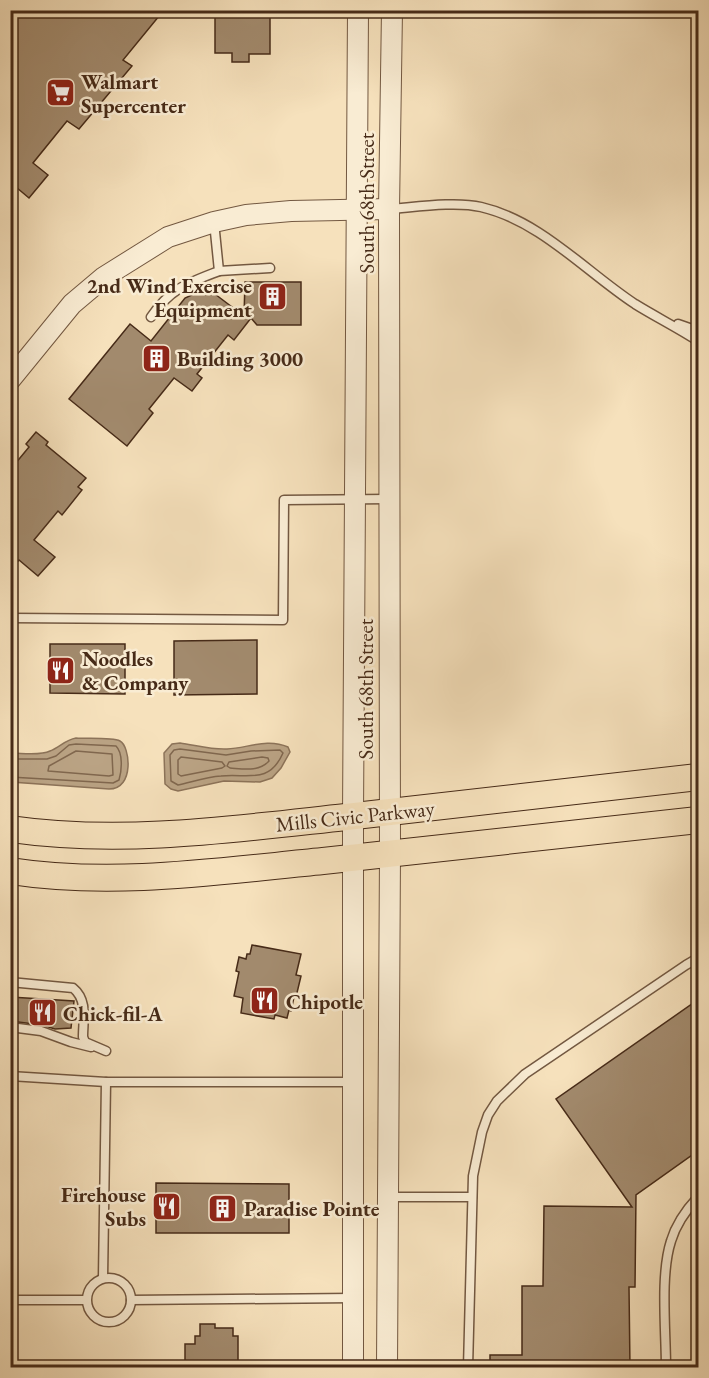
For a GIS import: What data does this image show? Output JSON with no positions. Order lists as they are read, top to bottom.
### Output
{
  "streets": {
    "main road": ["Mills Civic Parkway"],
    "street": ["South 68th Street"]
  },
  "crossings": [
    ["South 68th Street", "Mills Civic Parkway"]
  ],
  "places": {
    "supermarket": ["Walmart Supercenter"],
    "building": ["2nd Wind Exercise Equipment", "Building 3000", "Paradise Pointe"],
    "restaurant": [
      "Noodles & Company",
      "Chipotle",
      "Chick-fil-A",
      "Firehouse Subs"
    ]
  }
}
